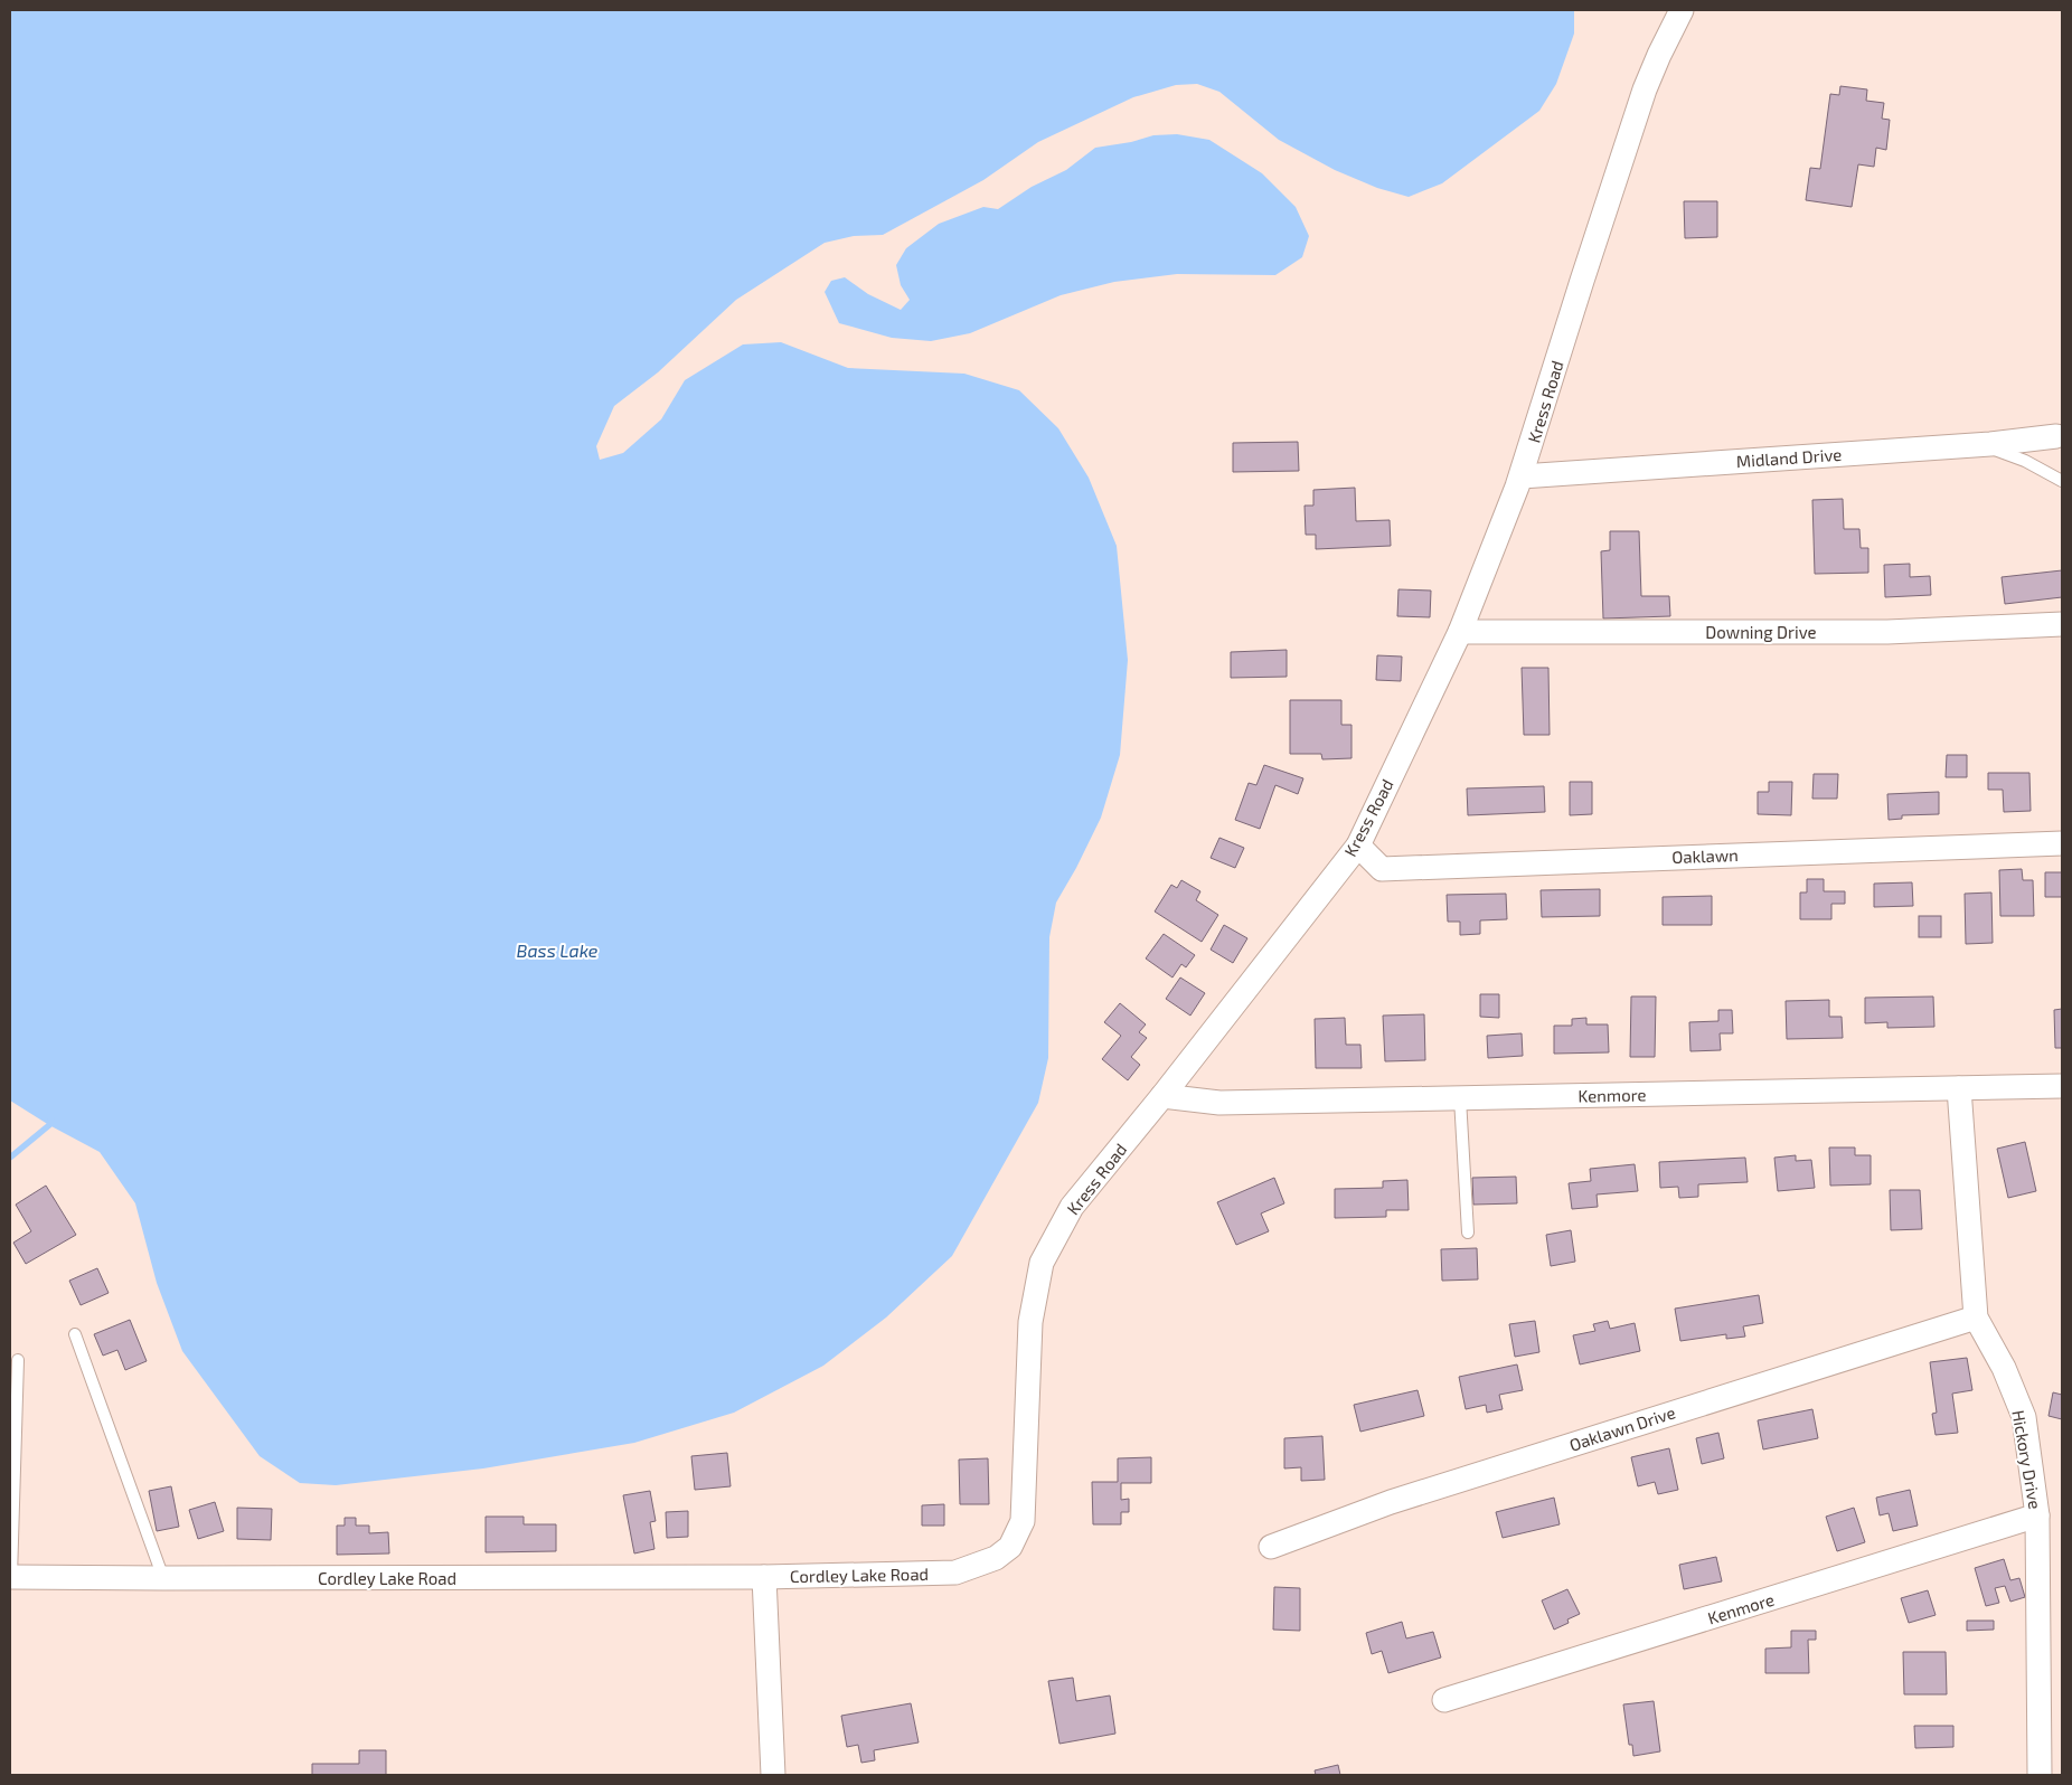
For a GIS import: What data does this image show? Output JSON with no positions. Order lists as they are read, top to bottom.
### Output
{
  "streets": {
    "street": [
      "Kress Road",
      "Midland Drive",
      "Downing Drive",
      "Oaklawn",
      "Kenmore",
      "Oaklawn Drive",
      "Hickory Drive",
      "Cordley Lake Road"
    ]
  },
  "crossings": [
    ["Kress Road", "Midland Drive"],
    ["Kress Road", "Downing Drive"],
    ["Kress Road", "Oaklawn"],
    ["Kress Road", "Kenmore"],
    ["Kress Road", "Cordley Lake Road"],
    ["Kenmore", "Hickory Drive"],
    ["Oaklawn Drive", "Hickory Drive"]
  ],
  "water": ["Bass Lake"]
}
